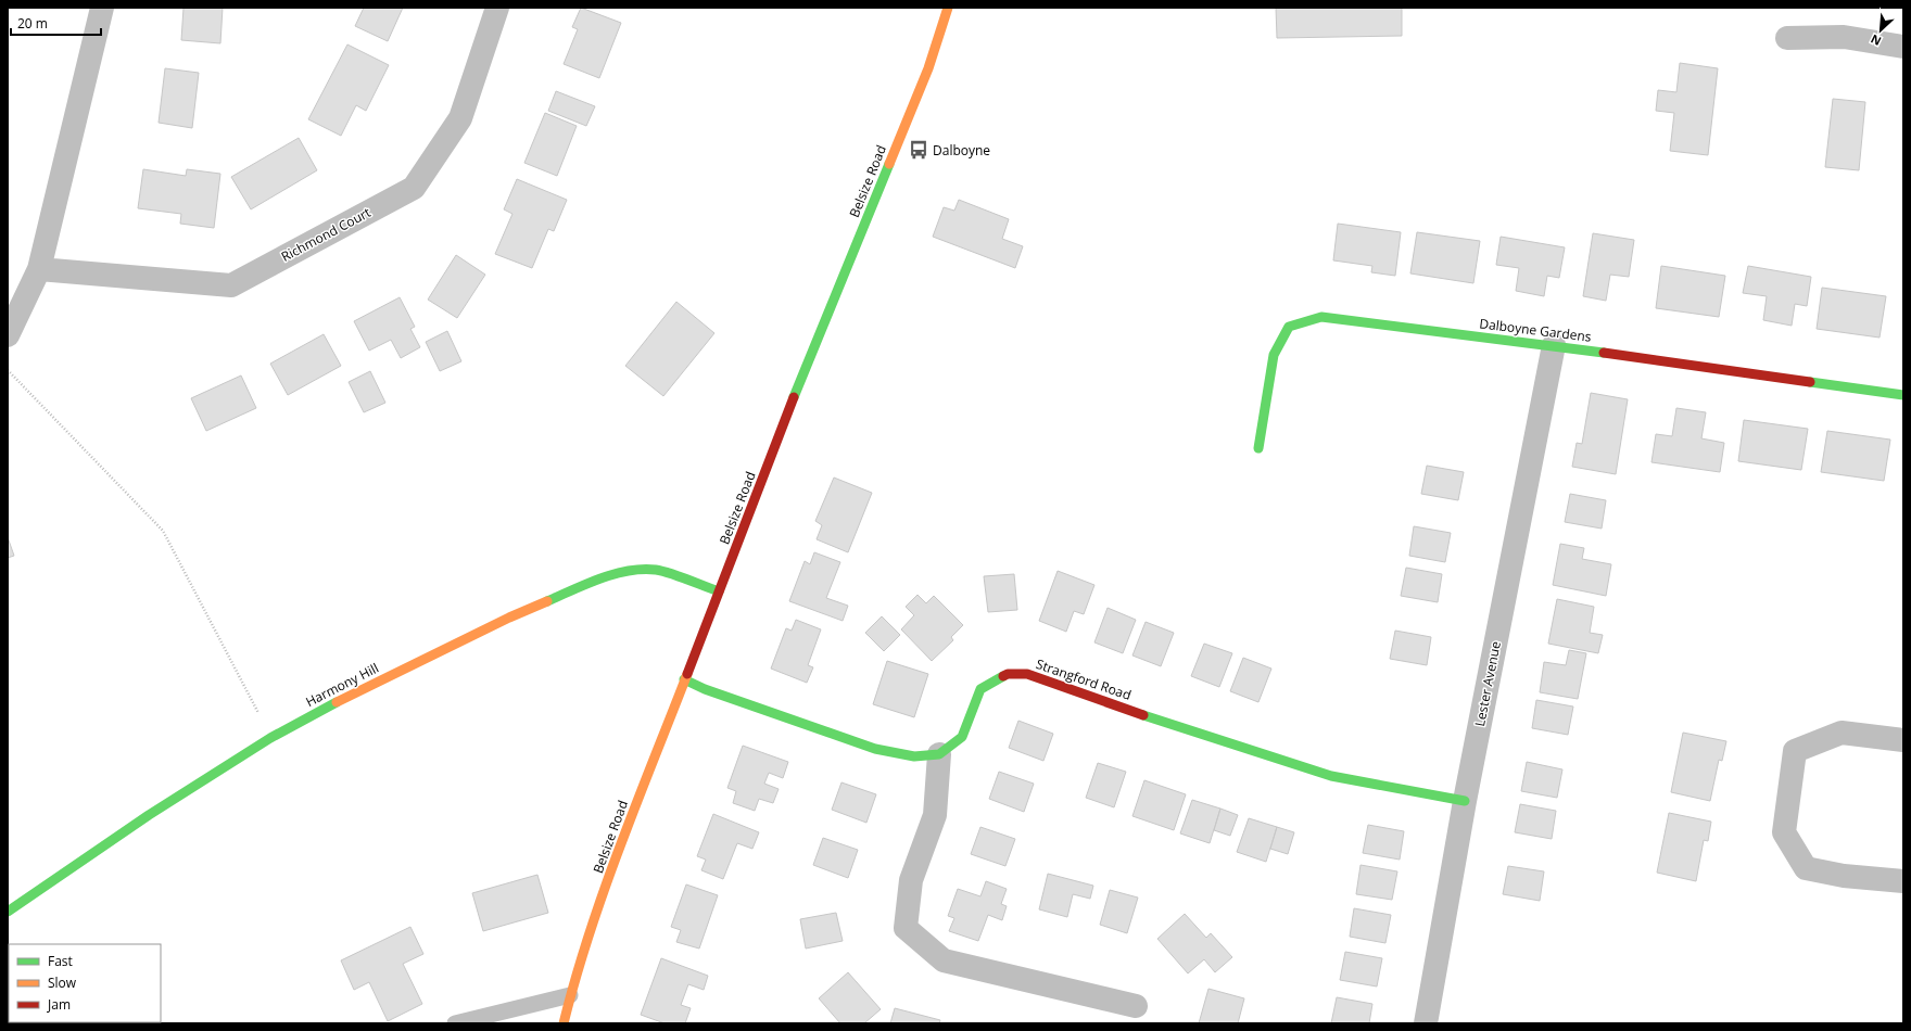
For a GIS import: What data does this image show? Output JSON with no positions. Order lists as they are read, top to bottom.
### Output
{
  "streets": {
    "street": [
      "Belsize Road",
      "Richmond Court",
      "Dalboyne Gardens",
      "Strangford Road",
      "Lester Avenue",
      "Harmony Hill"
    ]
  },
  "crossings": [
    ["Belsize Road", "Harmony Hill"],
    ["Dalboyne Gardens", "Lester Avenue"],
    ["Strangford Road", "Lester Avenue"]
  ],
  "places": {
    "bus stop": ["Dalboyne"]
  },
  "legend": ["Fast", "Slow", "Jam"],
  "scale_bar": "20 m",
  "north": "bottom left"
}
